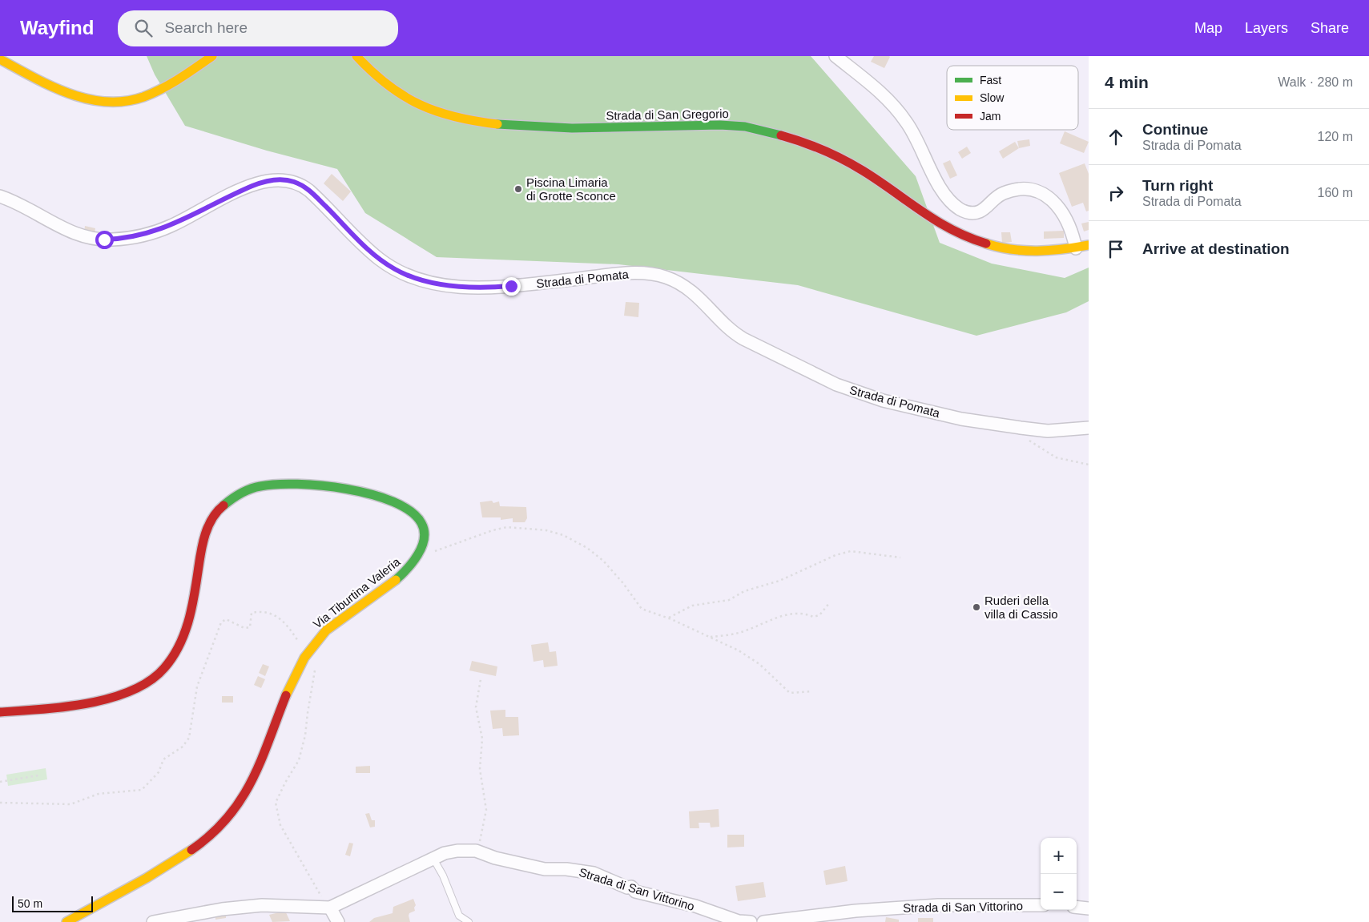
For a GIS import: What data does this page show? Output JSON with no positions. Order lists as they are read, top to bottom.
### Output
{
  "streets": {
    "main road": ["Strada di San Gregorio", "Via Tiburtina Valeria"],
    "street": ["Strada di Pomata", "Strada di San Vittorino"]
  },
  "places": ["Piscina Limaria di Grotte Sconce", "Ruderi della villa di Cassio"],
  "legend": ["Fast", "Slow", "Jam"],
  "scale_bar": "50 m",
  "page": {
    "header": "Wayfind",
    "search": "Search here",
    "nav": ["Map", "Layers", "Share"],
    "heading": ["4 min", "Walk · 280 m"],
    "list": [
      ["Continue", "Strada di Pomata", "120 m"],
      ["Turn right", "Strada di Pomata", "160 m"],
      "Arrive at destination"
    ],
    "map_buttons": ["+", "−"],
    "scale": "50 m"
  }
}
